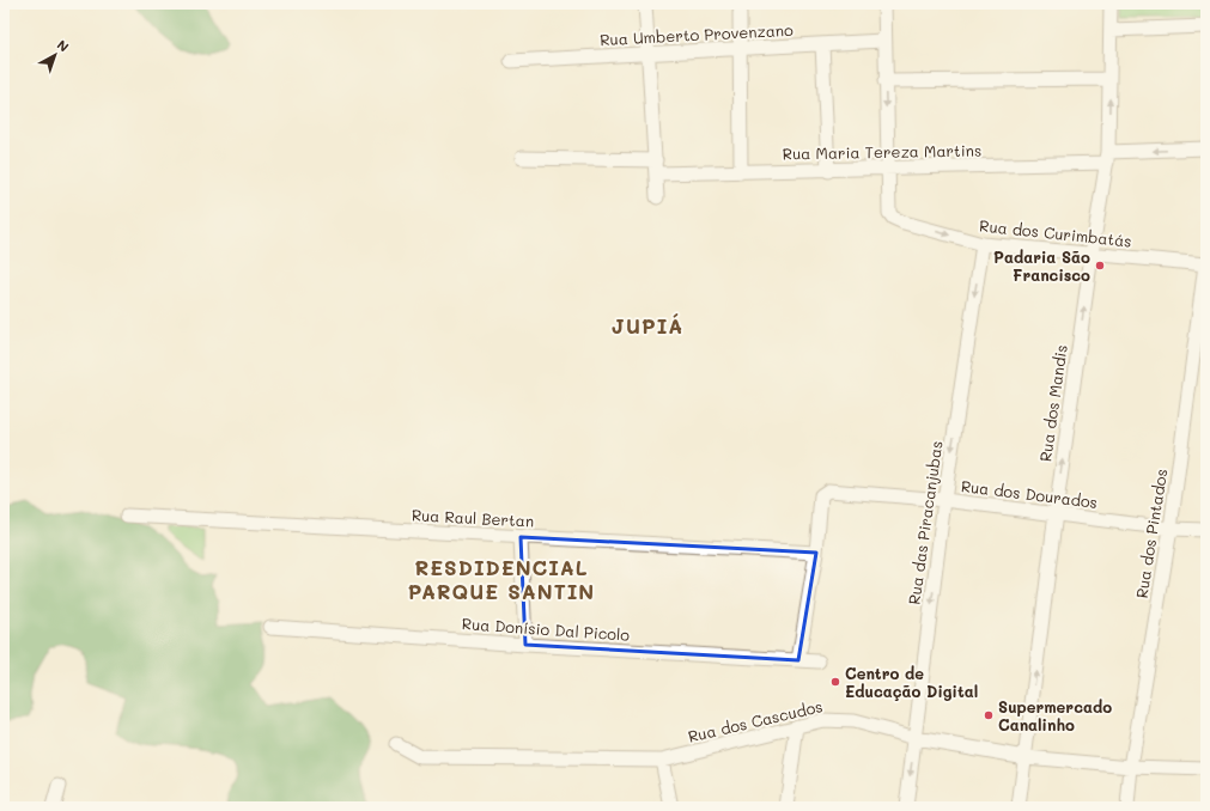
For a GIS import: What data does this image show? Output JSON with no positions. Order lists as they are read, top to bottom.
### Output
{
  "streets": {
    "street": [
      "Rua Umberto Provenzano",
      "Rua Maria Tereza Martins",
      "Rua dos Curimbatás",
      "Rua dos Mandis",
      "Rua dos Dourados",
      "Rua Raul Bertan",
      "Rua das Piracanjubas",
      "Rua dos Pintados",
      "Rua Donísio Dal Picolo",
      "Rua dos Cascudos"
    ]
  },
  "crossings": [
    ["Rua Maria Tereza Martins", "Rua dos Curimbatás"],
    ["Rua Maria Tereza Martins", "Rua dos Mandis"],
    ["Rua dos Curimbatás", "Rua dos Mandis"],
    ["Rua dos Curimbatás", "Rua das Piracanjubas"],
    ["Rua dos Curimbatás", "Rua dos Pintados"],
    ["Rua dos Mandis", "Rua dos Dourados"],
    ["Rua dos Mandis", "Rua dos Cascudos"],
    ["Rua dos Dourados", "Rua Raul Bertan"],
    ["Rua dos Dourados", "Rua das Piracanjubas"],
    ["Rua dos Dourados", "Rua dos Pintados"],
    ["Rua das Piracanjubas", "Rua dos Cascudos"],
    ["Rua dos Pintados", "Rua dos Cascudos"]
  ],
  "one_way": ["Rua dos Mandis", "Rua das Piracanjubas"],
  "districts": ["JUPIÁ", "RESDIDENCIAL PARQUE SANTIN"],
  "places": ["Padaria São Francisco", "Centro de Educação Digital", "Supermercado Canalinho"],
  "north": "top right"
}
